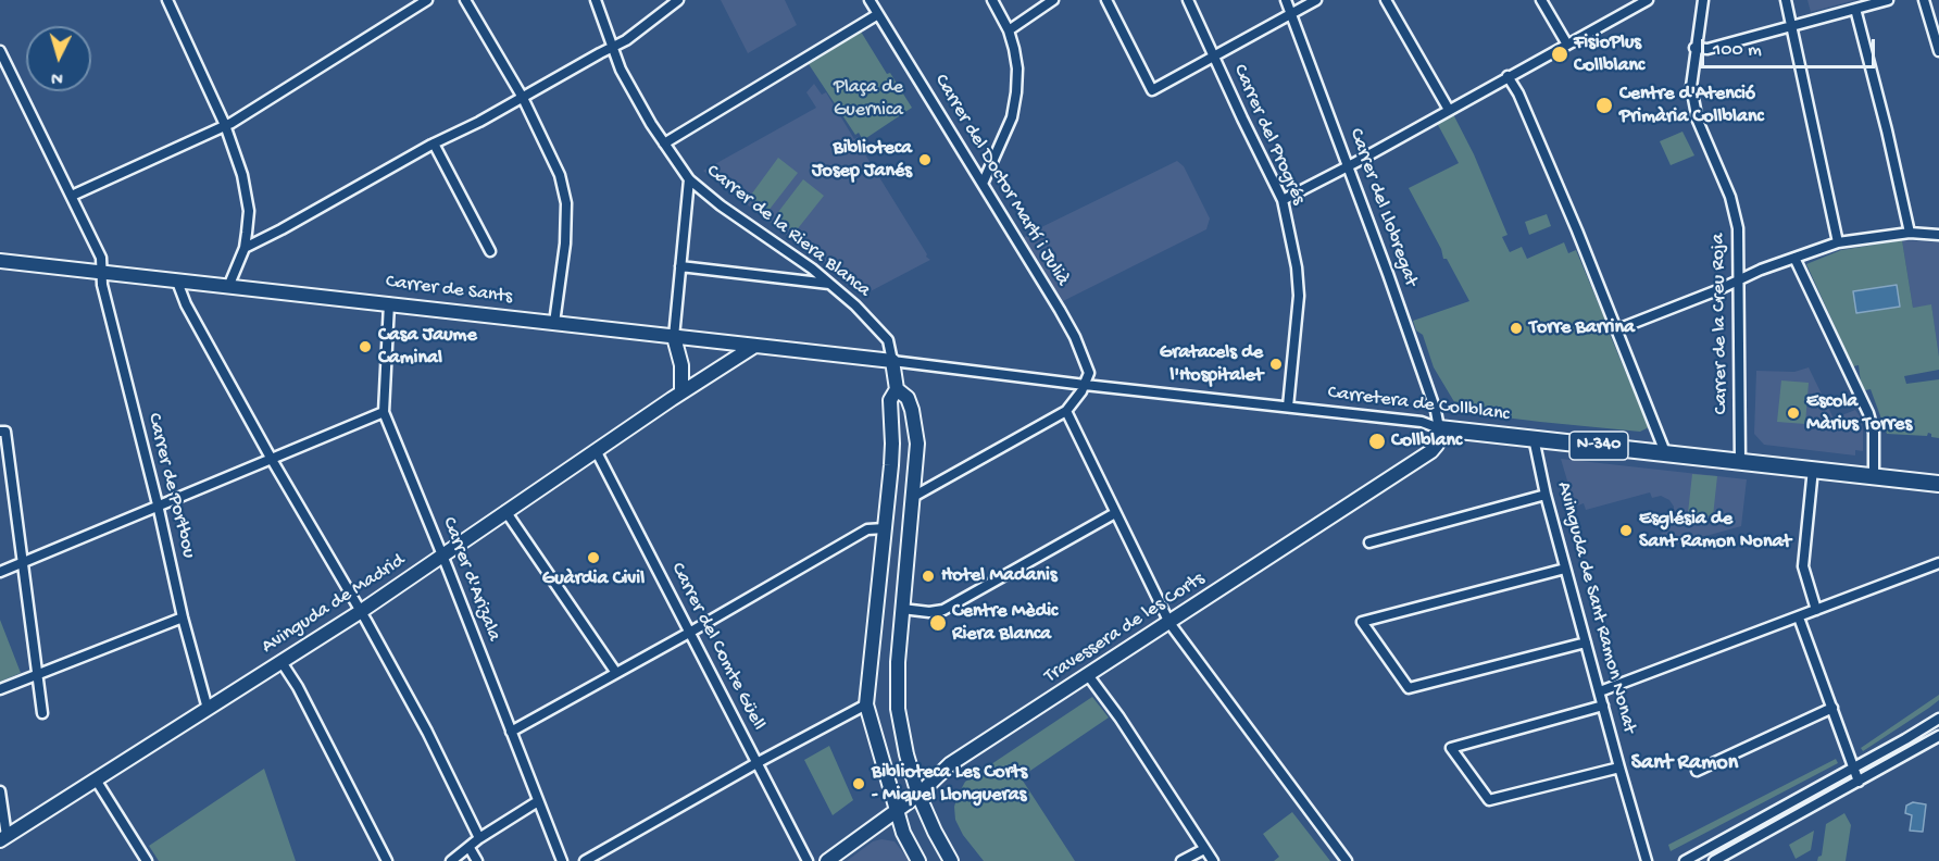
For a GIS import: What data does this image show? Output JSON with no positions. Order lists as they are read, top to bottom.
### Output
{
  "streets": {
    "main road": ["Carretera de Collblanc", "N-340"],
    "street": [
      "Carrer del Progrés",
      "Carrer del Doctor Martí i Julià",
      "Carrer del Llobregat",
      "Carrer de la Riera Blanca",
      "Carrer de Sants",
      "Carrer de la Creu Roja",
      "Carrer de Portbou",
      "Carrer d'Arizala",
      "Avinguda de Madrid",
      "Avinguda de Sant Ramon Nonat",
      "Travessera de les Corts",
      "Carrer del Comte Güell"
    ]
  },
  "crossings": [
    ["Carrer del Progrés", "Carretera de Collblanc"],
    ["Carrer del Doctor Martí i Julià", "Carretera de Collblanc"],
    ["Carrer del Llobregat", "Carretera de Collblanc"],
    ["Carrer del Llobregat", "Travessera de les Corts"],
    ["Carrer de la Riera Blanca", "Carrer de Sants"],
    ["Carrer de la Riera Blanca", "Carretera de Collblanc"],
    ["Carrer de la Riera Blanca", "Travessera de les Corts"],
    ["Carrer de Sants", "Carretera de Collblanc"],
    ["Carrer de Sants", "Carrer de Portbou"],
    ["Carrer de Sants", "Carrer d'Arizala"],
    ["Carrer de Sants", "Avinguda de Madrid"],
    ["Carrer de la Creu Roja", "Carretera de Collblanc"],
    ["Carretera de Collblanc", "Avinguda de Sant Ramon Nonat"],
    ["Carretera de Collblanc", "Travessera de les Corts"],
    ["Carrer de Portbou", "Avinguda de Madrid"],
    ["Carrer d'Arizala", "Avinguda de Madrid"],
    ["Avinguda de Madrid", "Carrer del Comte Güell"]
  ],
  "districts": ["Sant Ramon"],
  "parks": ["Plaça de Guernica"],
  "places": [
    "FisioPlus Collblanc",
    "Centre d'Atenció Primària Collblanc",
    "Biblioteca Josep Janés",
    "Torre Barrina",
    "Casa Jaume Caminal",
    "Gratacels de l'Hospitalet",
    "Escola Màrius Torres",
    "Collblanc",
    "Església de Sant Ramon Nonat",
    "Guàrdia Civil",
    "Hotel Madanis",
    "Centre Mèdic Riera Blanca",
    "Biblioteca Les Corts - Miquel Llongueras"
  ],
  "scale_bar": "100 m",
  "north": "bottom"
}
